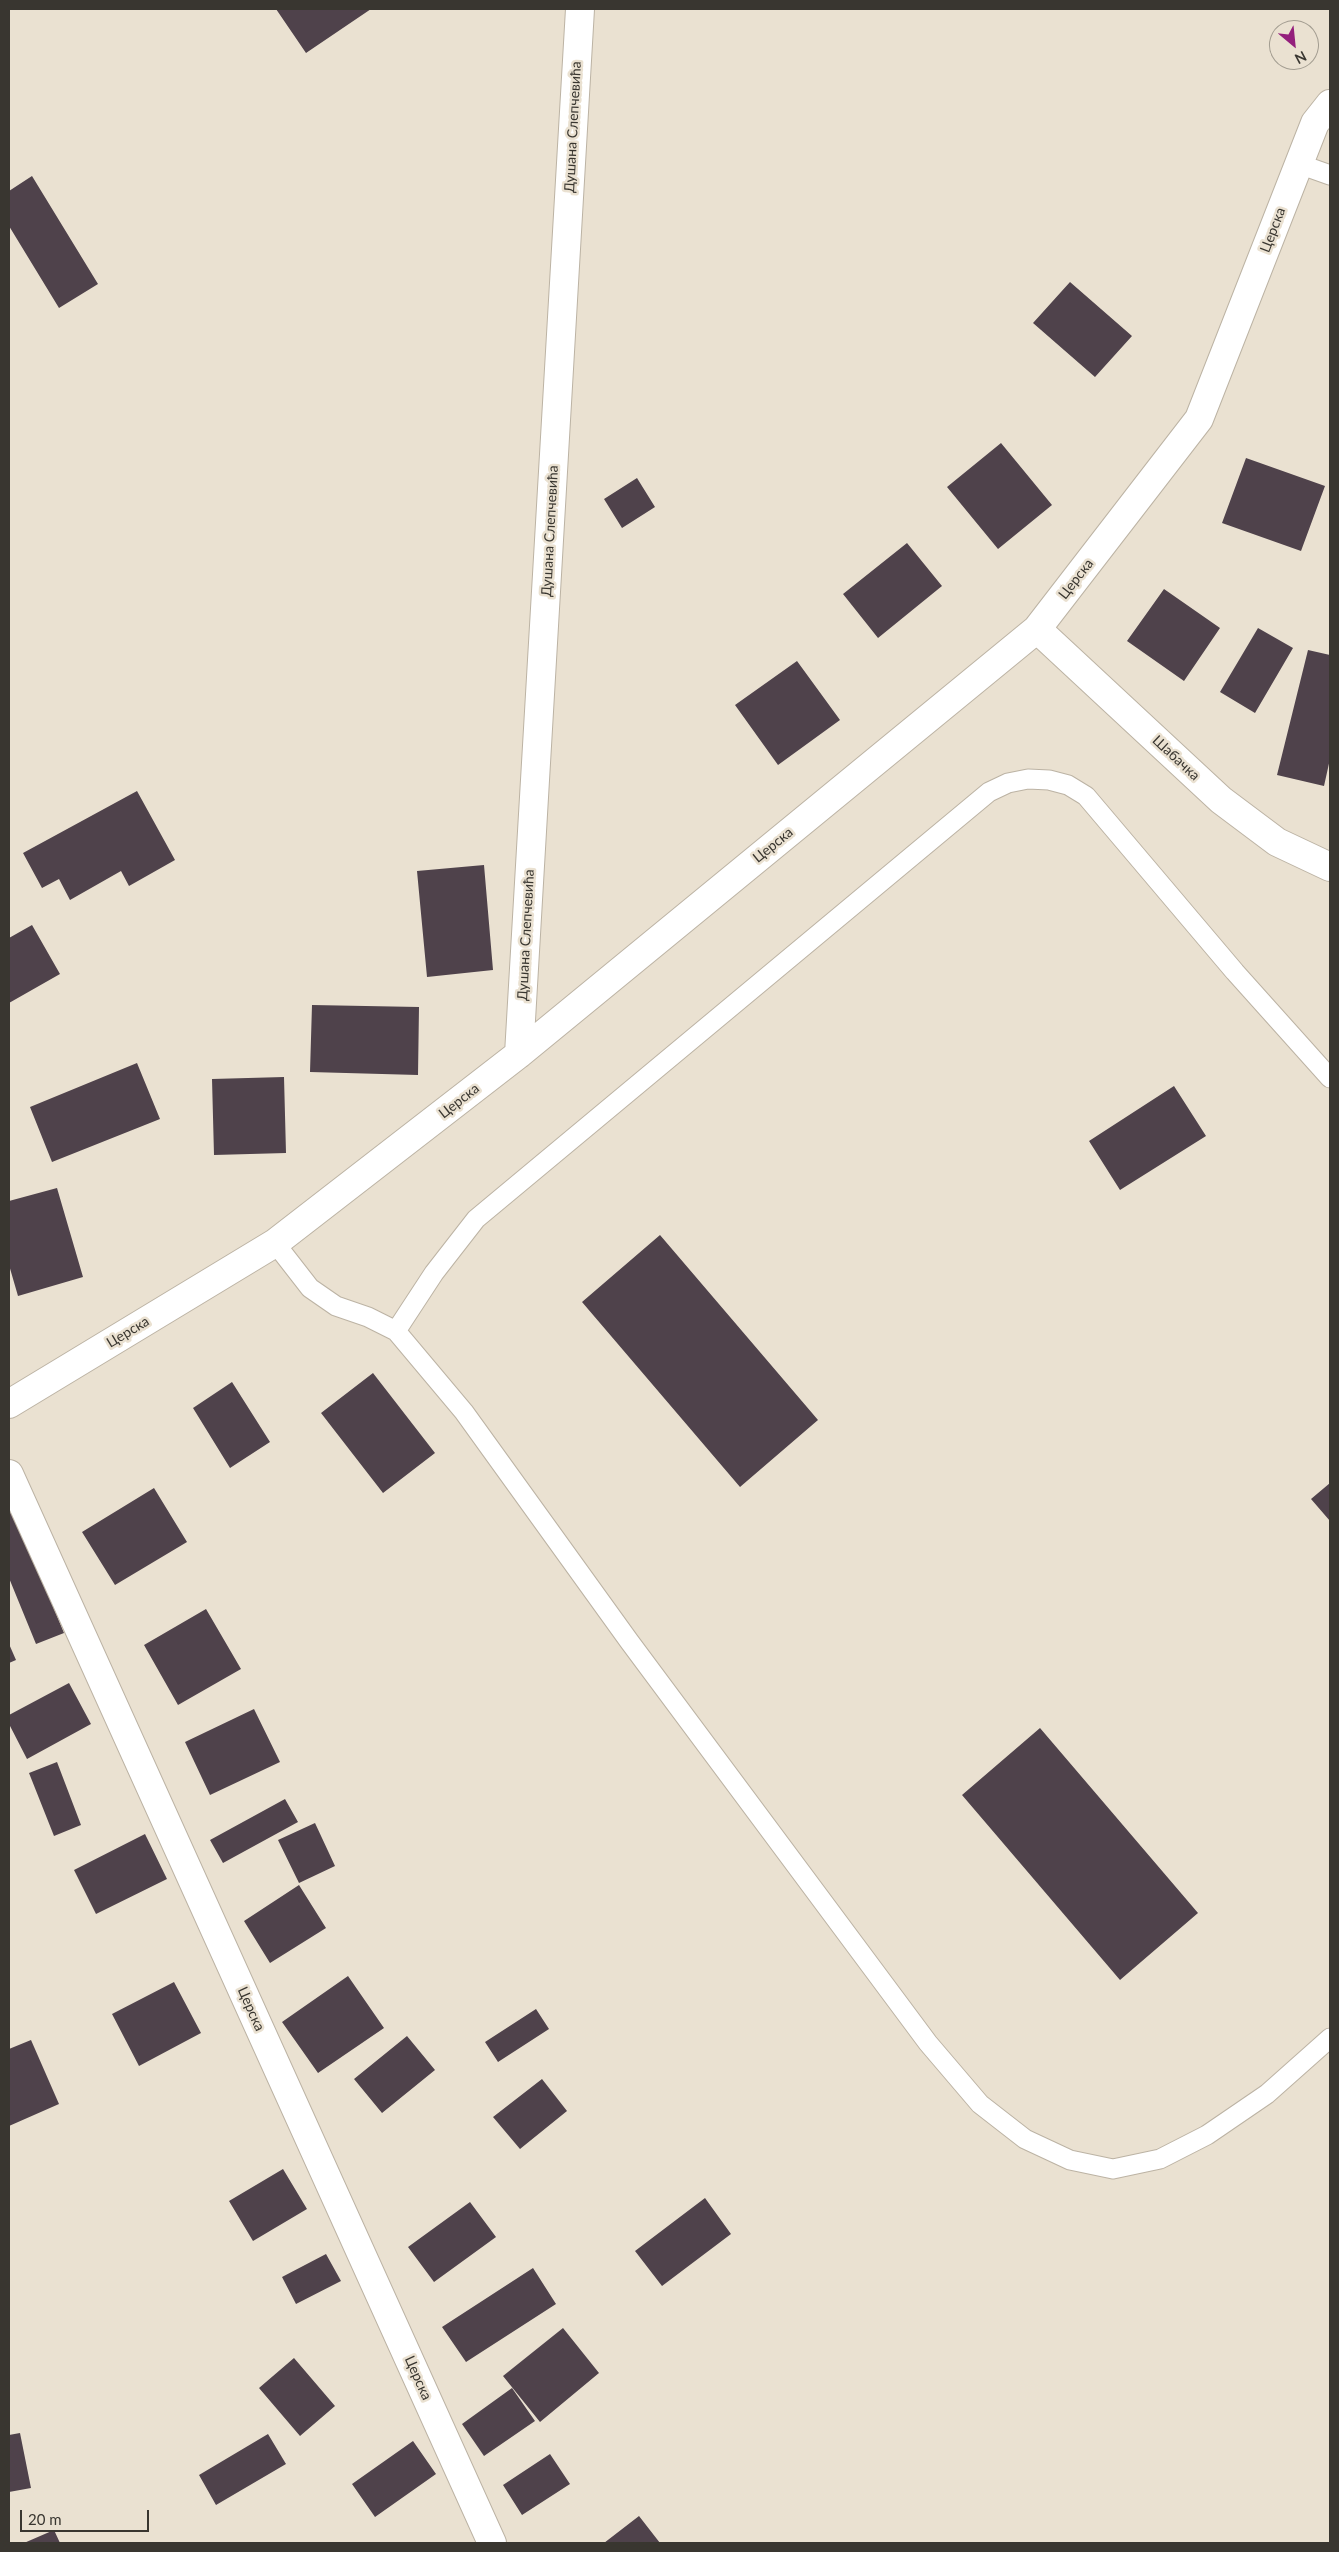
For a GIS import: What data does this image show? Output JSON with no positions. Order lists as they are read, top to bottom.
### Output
{
  "streets": {
    "street": ["Душана Слепчевића", "Церска", "Шабачка"]
  },
  "crossings": [
    ["Душана Слепчевића", "Церска"],
    ["Церска", "Шабачка"]
  ],
  "scale_bar": "20 m",
  "north": "bottom right"
}
